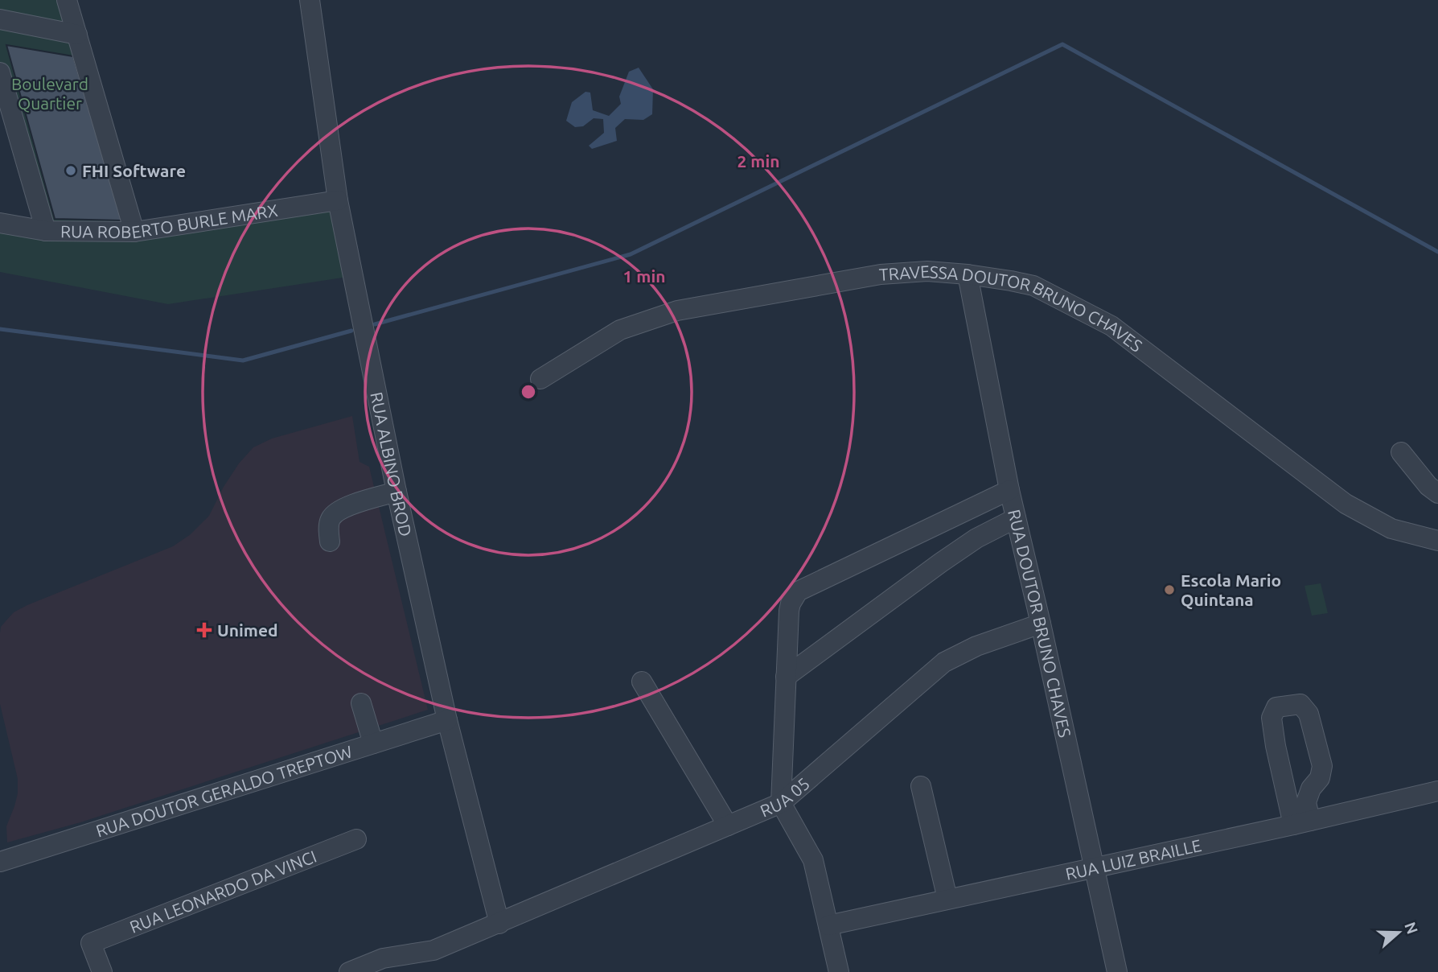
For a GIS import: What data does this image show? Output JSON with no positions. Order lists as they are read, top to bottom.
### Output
{
  "streets": {
    "street": [
      "RUA ROBERTO BURLE MARX",
      "TRAVESSA DOUTOR BRUNO CHAVES",
      "RUA ALBINO BROD",
      "RUA DOUTOR BRUNO CHAVES",
      "RUA DOUTOR GERALDO TREPTOW",
      "RUA 05",
      "RUA LUIZ BRAILLE",
      "RUA LEONARDO DA VINCI"
    ]
  },
  "crossings": [
    ["RUA ROBERTO BURLE MARX", "RUA ALBINO BROD"],
    ["TRAVESSA DOUTOR BRUNO CHAVES", "RUA DOUTOR BRUNO CHAVES"],
    ["RUA ALBINO BROD", "RUA DOUTOR GERALDO TREPTOW"],
    ["RUA ALBINO BROD", "RUA 05"],
    ["RUA DOUTOR BRUNO CHAVES", "RUA 05"],
    ["RUA DOUTOR BRUNO CHAVES", "RUA LUIZ BRAILLE"]
  ],
  "parks": ["Boulevard Quartier"],
  "places": {
    "other": ["FHI Software", "Escola Mario Quintana"],
    "health": ["Unimed"]
  },
  "north": "right",
  "rings": ["2 min", "1 min"]
}
